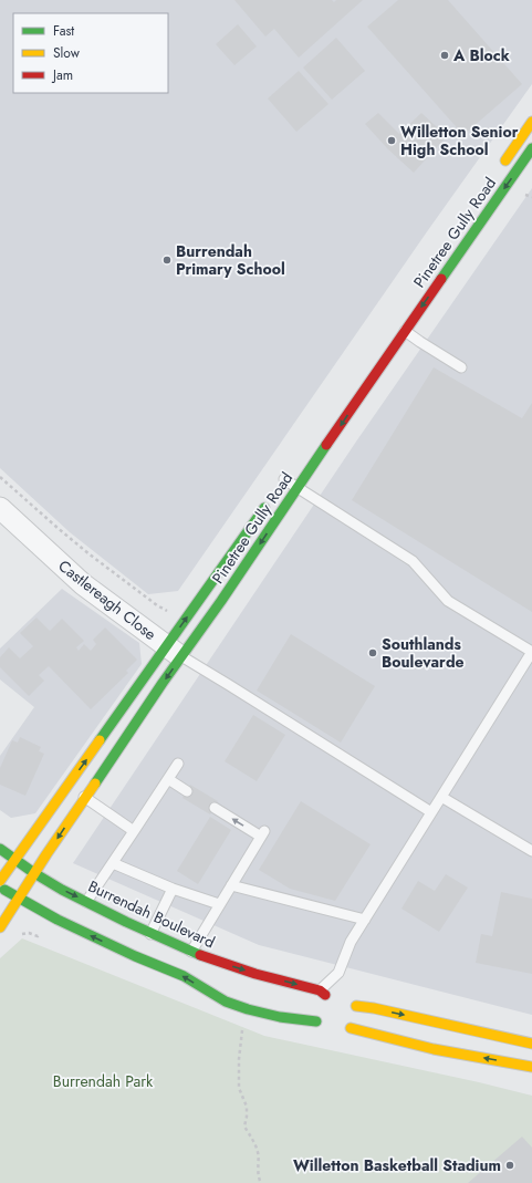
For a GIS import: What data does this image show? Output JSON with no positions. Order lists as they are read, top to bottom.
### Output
{
  "streets": {
    "main road": ["Pinetree Gully Road", "Burrendah Boulevard"],
    "street": ["Castlereagh Close"]
  },
  "crossings": [
    ["Pinetree Gully Road", "Castlereagh Close"],
    ["Pinetree Gully Road", "Burrendah Boulevard"]
  ],
  "parks": ["Burrendah Park"],
  "places": [
    "A Block",
    "Willetton Senior High School",
    "Burrendah Primary School",
    "Southlands Boulevarde",
    "Willetton Basketball Stadium"
  ],
  "legend": ["Fast", "Slow", "Jam"]
}
